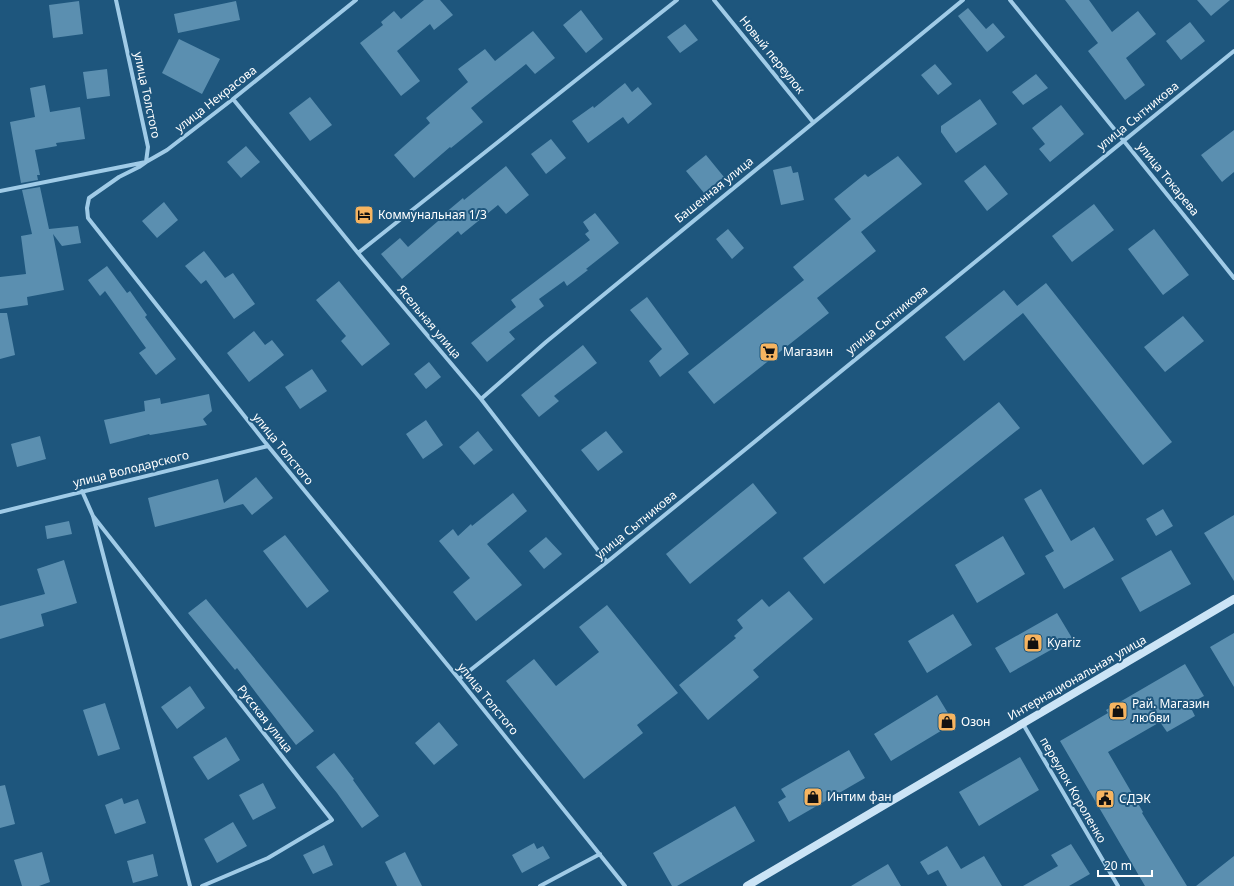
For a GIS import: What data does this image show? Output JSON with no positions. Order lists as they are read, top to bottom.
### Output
{
  "streets": {
    "main road": ["Интернациональная улица"],
    "street": [
      "Новый переулок",
      "улица Толстого",
      "улица Некрасова",
      "улица Сытникова",
      "улица Токарева",
      "Башенная улица",
      "Ясельная улица",
      "улица Володарского",
      "Русская улица",
      "переулок Короленко"
    ]
  },
  "crossings": [
    ["Новый переулок", "Башенная улица"],
    ["улица Толстого", "улица Некрасова"],
    ["улица Толстого", "улица Сытникова"],
    ["улица Толстого", "улица Володарского"],
    ["улица Некрасова", "Ясельная улица"],
    ["улица Сытникова", "улица Токарева"],
    ["улица Сытникова", "Ясельная улица"],
    ["Башенная улица", "Ясельная улица"],
    ["улица Володарского", "Русская улица"],
    ["Интернациональная улица", "переулок Короленко"]
  ],
  "places": {
    "hotel": ["Коммунальная 1/3"],
    "supermarket": ["Магазин"],
    "shop": [
      "Kyariz",
      "Рай. Магазин любви",
      "Озон",
      "Интим фан"
    ],
    "public building": ["СДЭК"]
  },
  "scale_bar": "20 m"
}
